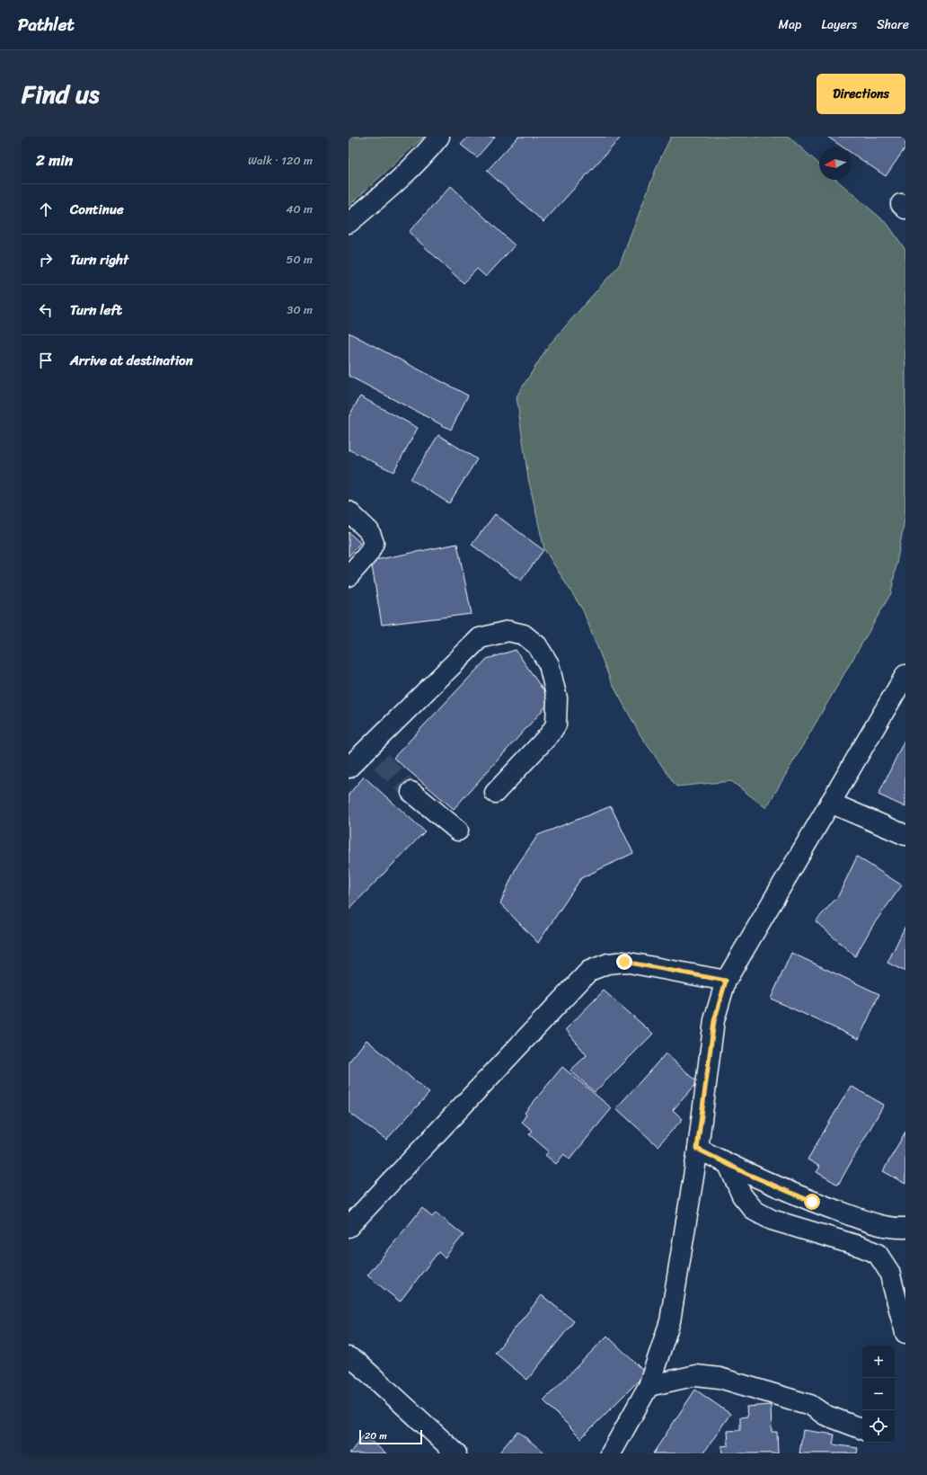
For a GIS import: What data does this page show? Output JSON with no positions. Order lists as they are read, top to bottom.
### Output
{
  "scale_bar": "20 m",
  "north": "left",
  "page": {
    "header": "Pathlet",
    "nav": ["Map", "Layers", "Share"],
    "title": "Find us",
    "buttons": "Directions",
    "heading": ["2 min", "Walk · 120 m"],
    "list": [
      ["Continue", "40 m"],
      ["Turn right", "50 m"],
      ["Turn left", "30 m"],
      "Arrive at destination"
    ],
    "map_buttons": ["+", "−"],
    "scale": "20 m"
  }
}
